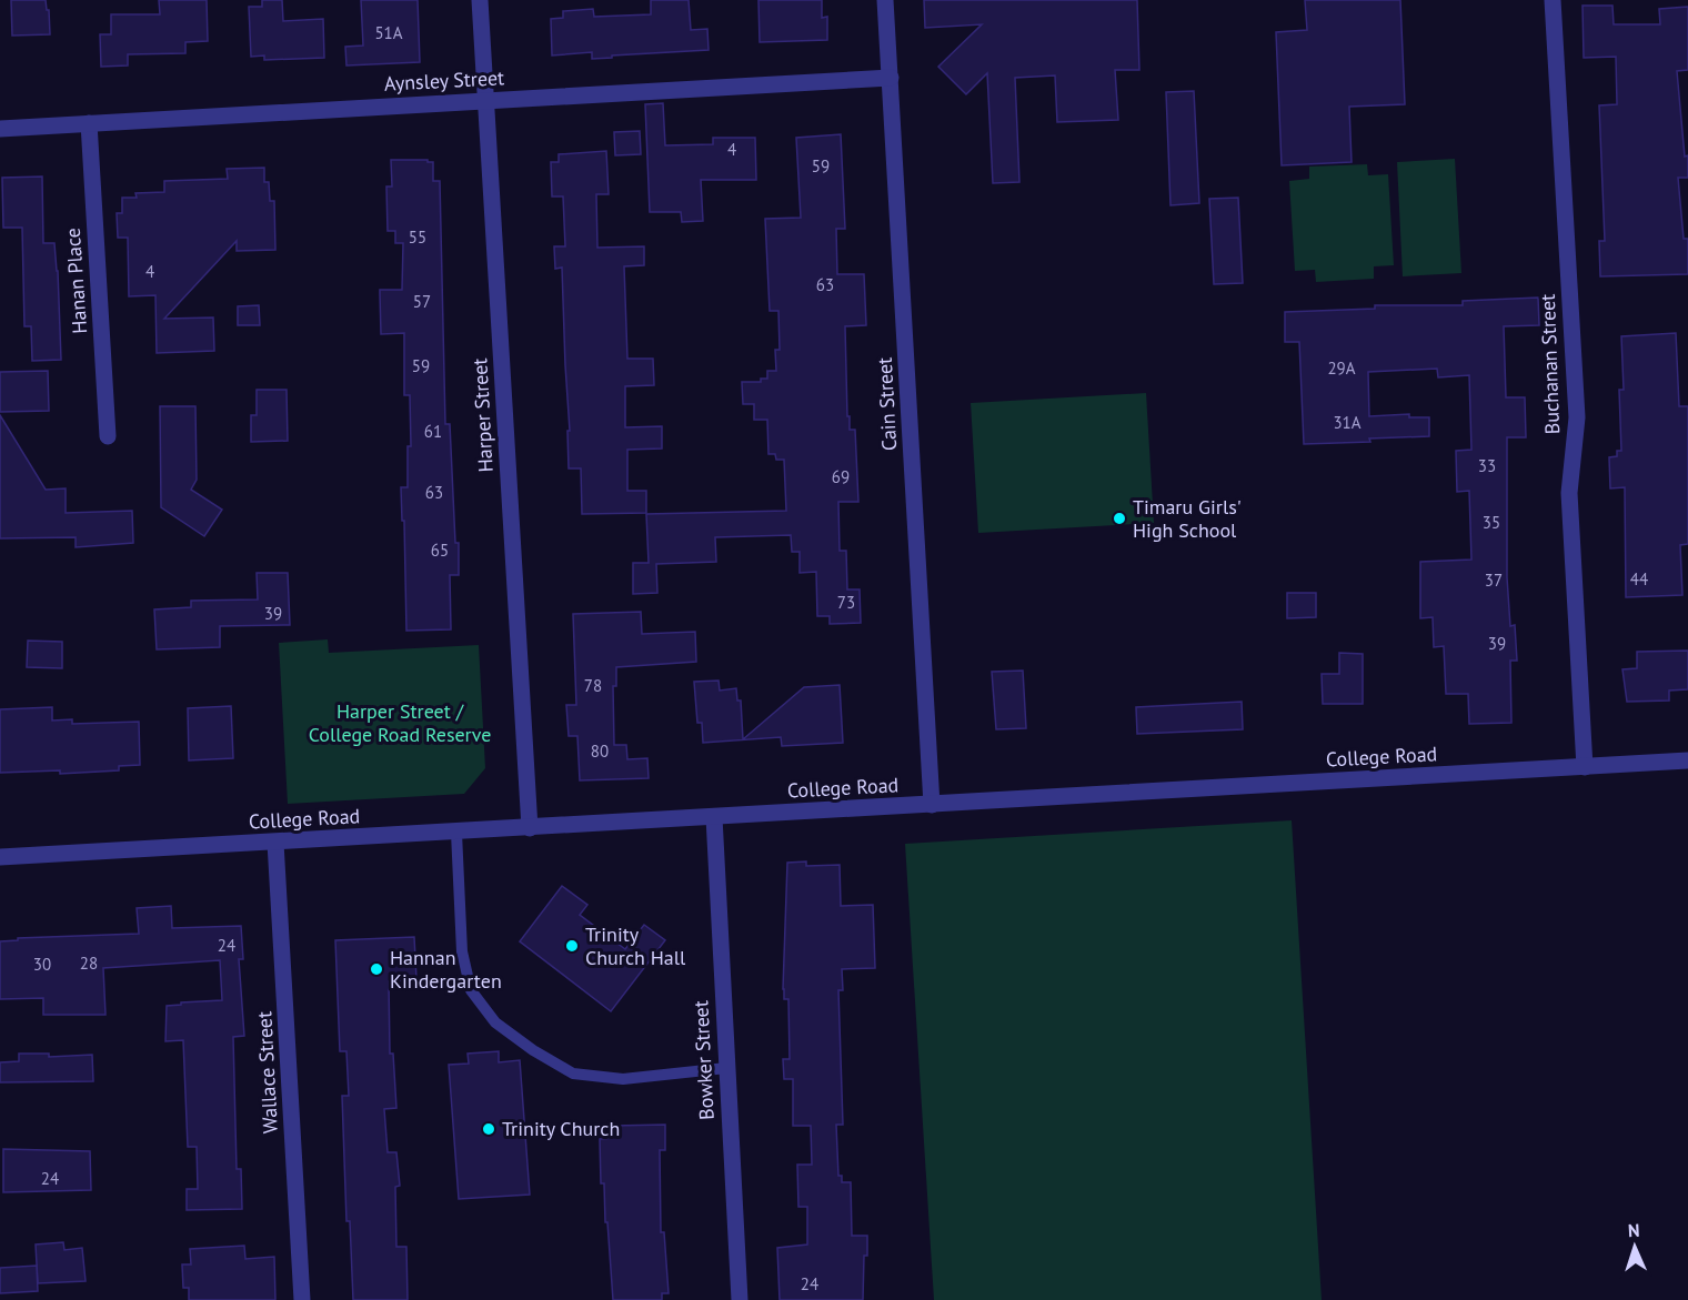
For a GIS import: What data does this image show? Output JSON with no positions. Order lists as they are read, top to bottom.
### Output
{
  "streets": {
    "street": [
      "Aynsley Street",
      "Hanan Place",
      "Buchanan Street",
      "Cain Street",
      "Harper Street",
      "College Road",
      "Bowker Street",
      "Wallace Street"
    ]
  },
  "crossings": [
    ["Aynsley Street", "Hanan Place"],
    ["Aynsley Street", "Cain Street"],
    ["Aynsley Street", "Harper Street"],
    ["Buchanan Street", "College Road"],
    ["Cain Street", "College Road"],
    ["Harper Street", "College Road"],
    ["College Road", "Bowker Street"],
    ["College Road", "Wallace Street"]
  ],
  "parks": ["Harper Street / College Road Reserve"],
  "places": [
    "Timaru Girls' High School",
    "Trinity Church Hall",
    "Hannan Kindergarten",
    "Trinity Church"
  ],
  "house_numbers": [
    "51A",
    "4",
    "59",
    "55",
    "4",
    "63",
    "57",
    "59",
    "29A",
    "31A",
    "61",
    "33",
    "69",
    "63",
    "35",
    "65",
    "44",
    "37",
    "73",
    "39",
    "39",
    "78",
    "80",
    "24",
    "28",
    "30",
    "24",
    "24"
  ],
  "north": "top"
}
